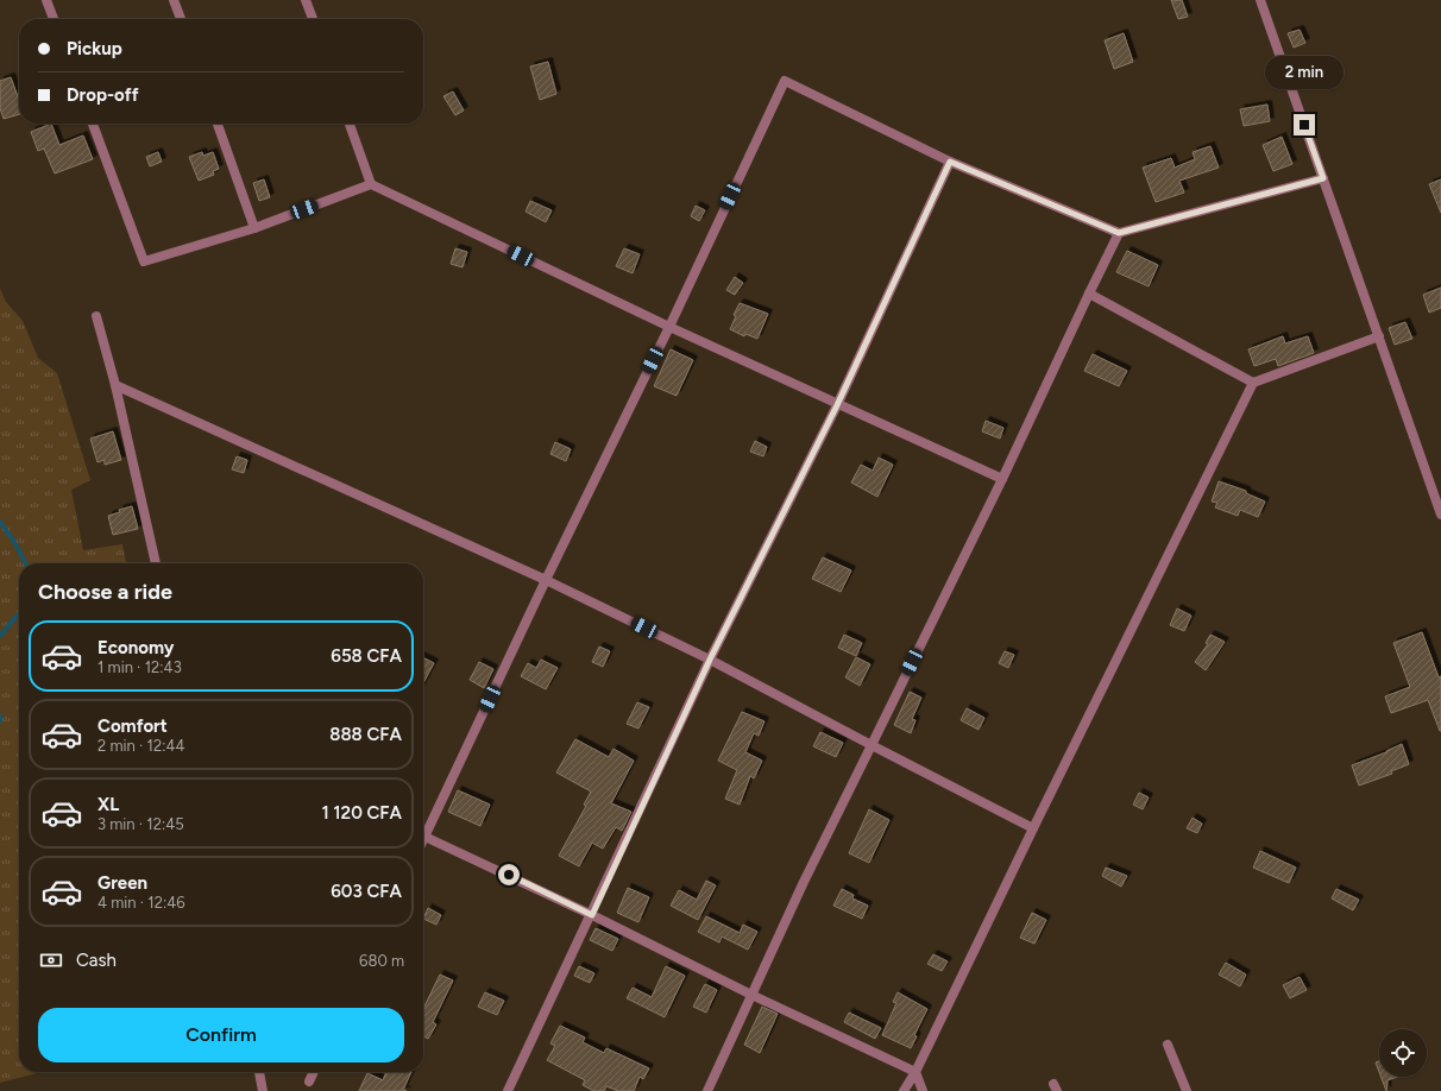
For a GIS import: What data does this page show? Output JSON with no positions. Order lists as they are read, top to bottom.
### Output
{
  "page": {
    "banner": ["Pickup", "Drop-off"],
    "bubble": "2 min",
    "heading": "Choose a ride",
    "list": [
      {
        "name": "Economy",
        "note": "1 min · 12:43",
        "value": "658 CFA"
      },
      {
        "name": "Comfort",
        "note": "2 min · 12:44",
        "value": "888 CFA"
      },
      {
        "name": "XL",
        "note": "3 min · 12:45",
        "value": "1 120 CFA"
      },
      {
        "name": "Green",
        "note": "4 min · 12:46",
        "value": "603 CFA"
      }
    ],
    "pay": ["Cash", "680 m"],
    "buttons": "Confirm"
  }
}
